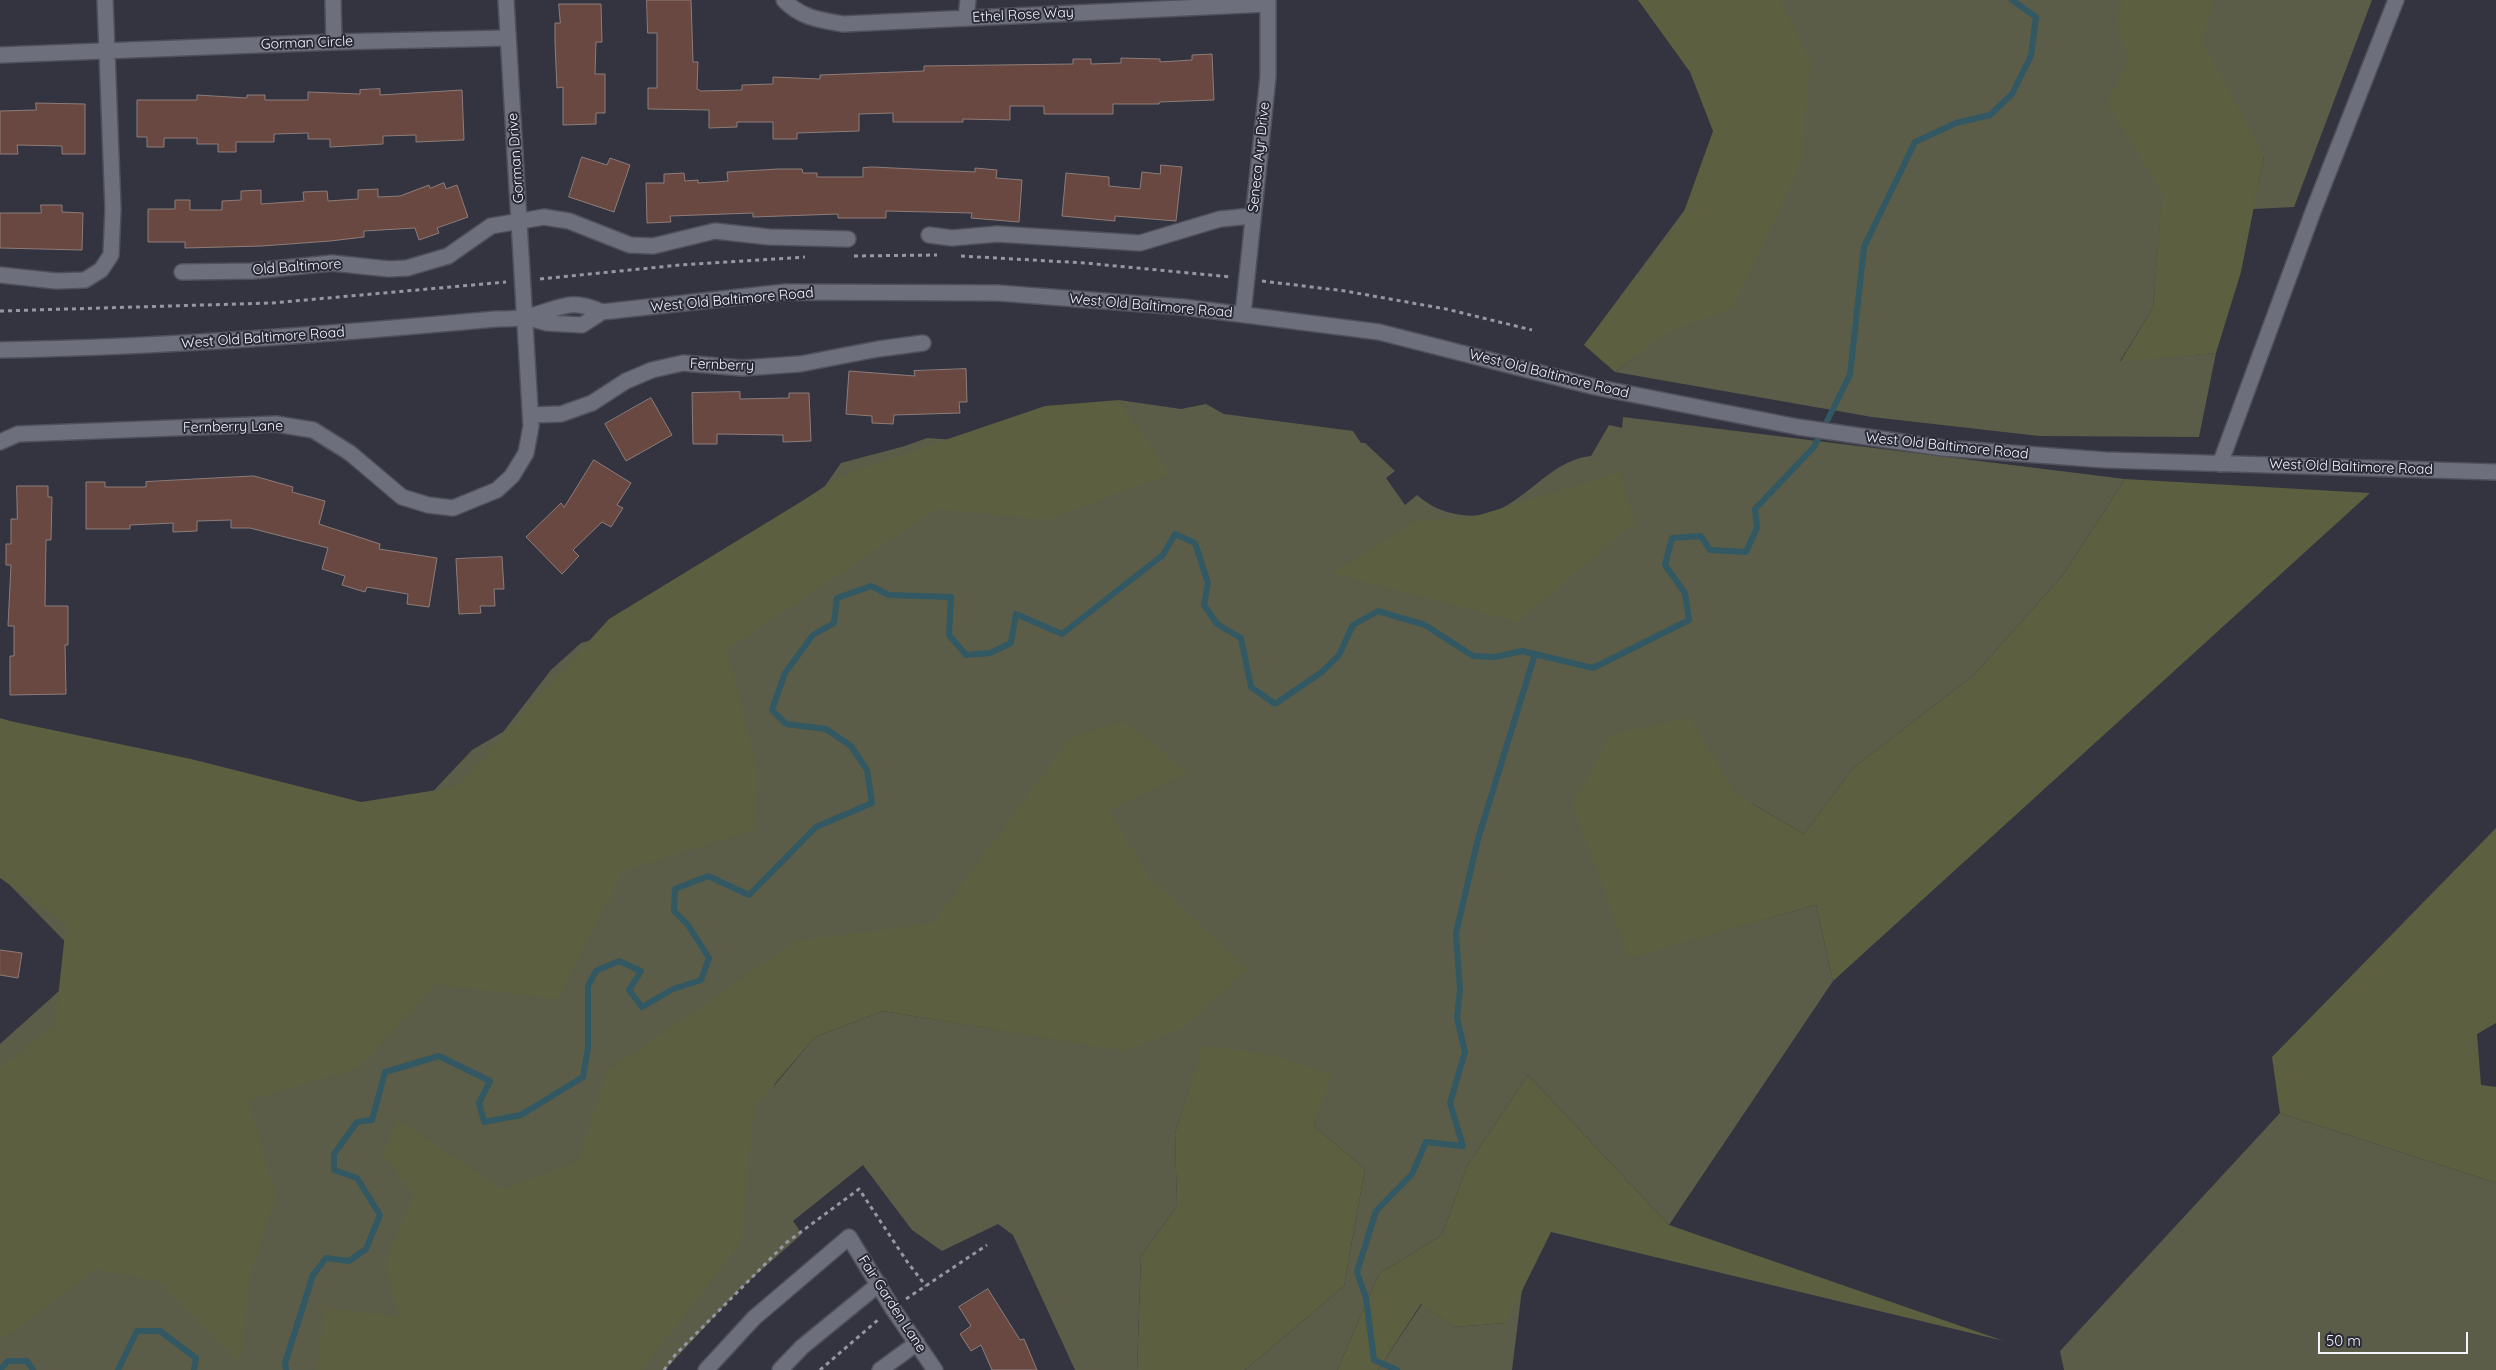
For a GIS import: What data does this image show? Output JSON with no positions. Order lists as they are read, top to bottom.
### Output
{
  "streets": {
    "street": [
      "Ethel Rose Way",
      "Gorman Circle",
      "Seneca Ayr Drive",
      "Gorman Drive",
      "Old Baltimore",
      "West Old Baltimore Road",
      "Fernberry",
      "Fernberry Lane",
      "Fair Garden Lane"
    ]
  },
  "crossings": [
    ["Ethel Rose Way", "Seneca Ayr Drive"],
    ["Gorman Circle", "Gorman Drive"],
    ["Seneca Ayr Drive", "West Old Baltimore Road"],
    ["Gorman Drive", "Old Baltimore"],
    ["Gorman Drive", "West Old Baltimore Road"],
    ["Gorman Drive", "Fernberry Lane"],
    ["West Old Baltimore Road", "Fernberry Lane"],
    ["Fernberry", "Fernberry Lane"]
  ],
  "scale_bar": "50 m"
}
